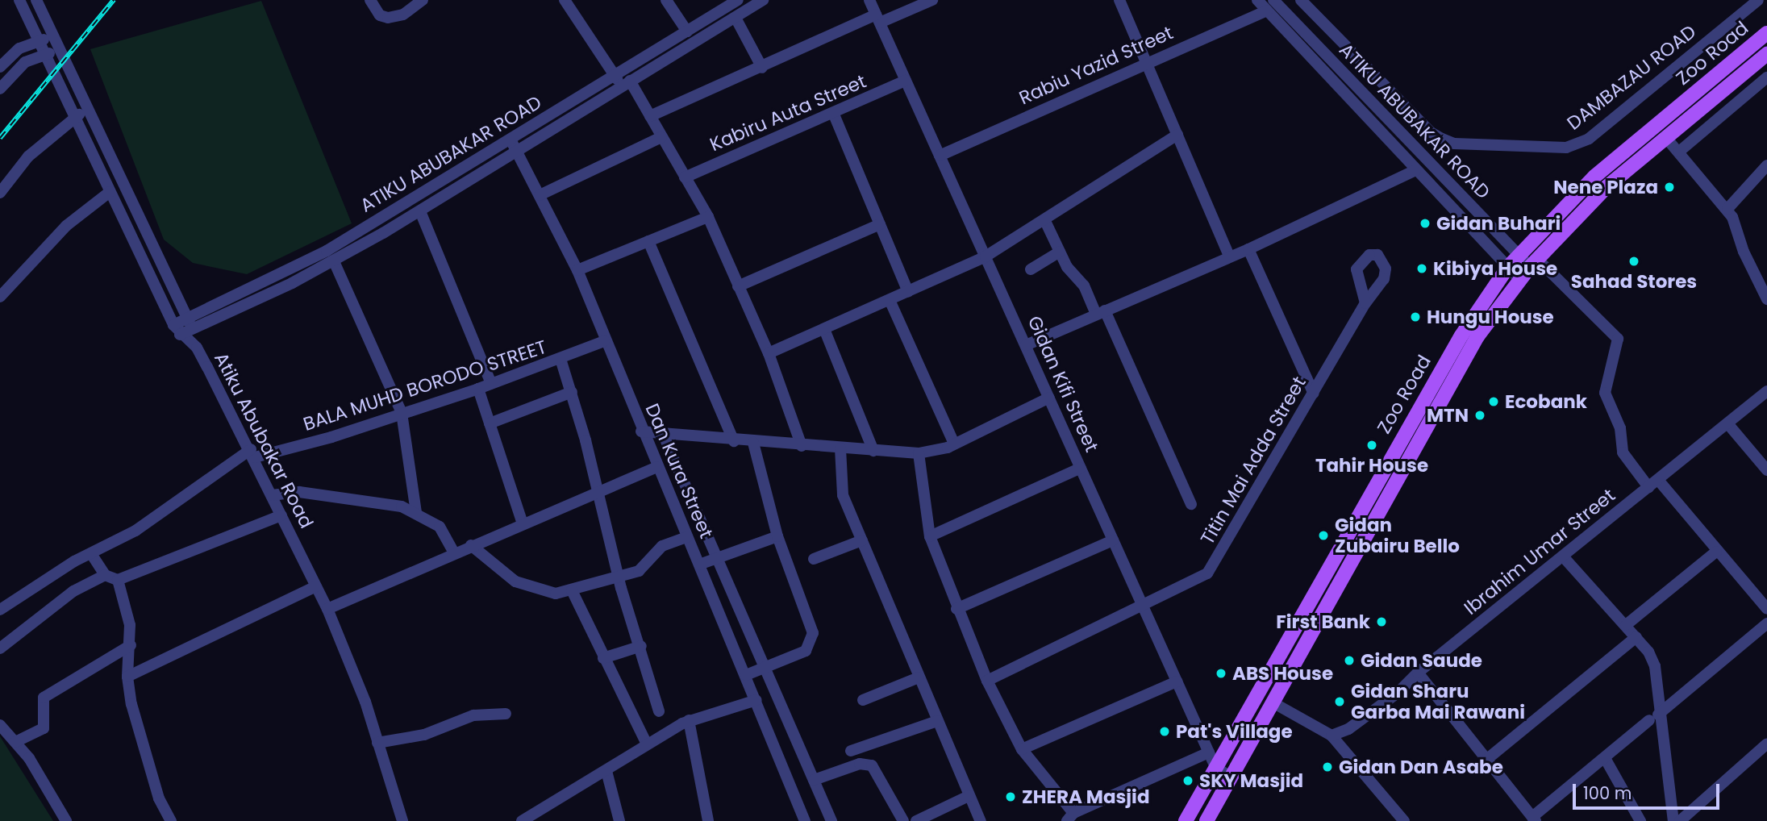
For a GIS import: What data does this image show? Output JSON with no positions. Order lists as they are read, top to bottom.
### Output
{
  "streets": {
    "main road": ["Zoo Road"],
    "street": [
      "Rabiu Yazid Street",
      "DAMBAZAU ROAD",
      "Kabiru Auta Street",
      "ATIKU ABUBAKAR ROAD",
      "Gidan Kifi Street",
      "BALA MUHD BORODO STREET",
      "Atiku Abubakar Road",
      "Titin Mai Adda Street",
      "Dan Kura Street",
      "Ibrahim Umar Street"
    ]
  },
  "crossings": [
    ["Zoo Road", "ATIKU ABUBAKAR ROAD"],
    ["Zoo Road", "Gidan Kifi Street"],
    ["Rabiu Yazid Street", "ATIKU ABUBAKAR ROAD"],
    ["Rabiu Yazid Street", "Gidan Kifi Street"],
    ["Kabiru Auta Street", "Gidan Kifi Street"],
    ["ATIKU ABUBAKAR ROAD", "Atiku Abubakar Road"],
    ["ATIKU ABUBAKAR ROAD", "Dan Kura Street"],
    ["ATIKU ABUBAKAR ROAD", "Ibrahim Umar Street"],
    ["Gidan Kifi Street", "Titin Mai Adda Street"],
    ["BALA MUHD BORODO STREET", "Atiku Abubakar Road"],
    ["BALA MUHD BORODO STREET", "Dan Kura Street"]
  ],
  "places": [
    "Nene Plaza",
    "Gidan Buhari",
    "Sahad Stores",
    "Kibiya House",
    "Hungu House",
    "Ecobank",
    "MTN",
    "Tahir House",
    "Gidan Zubairu Bello",
    "First Bank",
    "Gidan Saude",
    "ABS House",
    "Gidan Sharu Garba Mai Rawani",
    "Pat's Village",
    "Gidan Dan Asabe",
    "SKY Masjid",
    "ZHERA Masjid"
  ],
  "scale_bar": "100 m"
}
